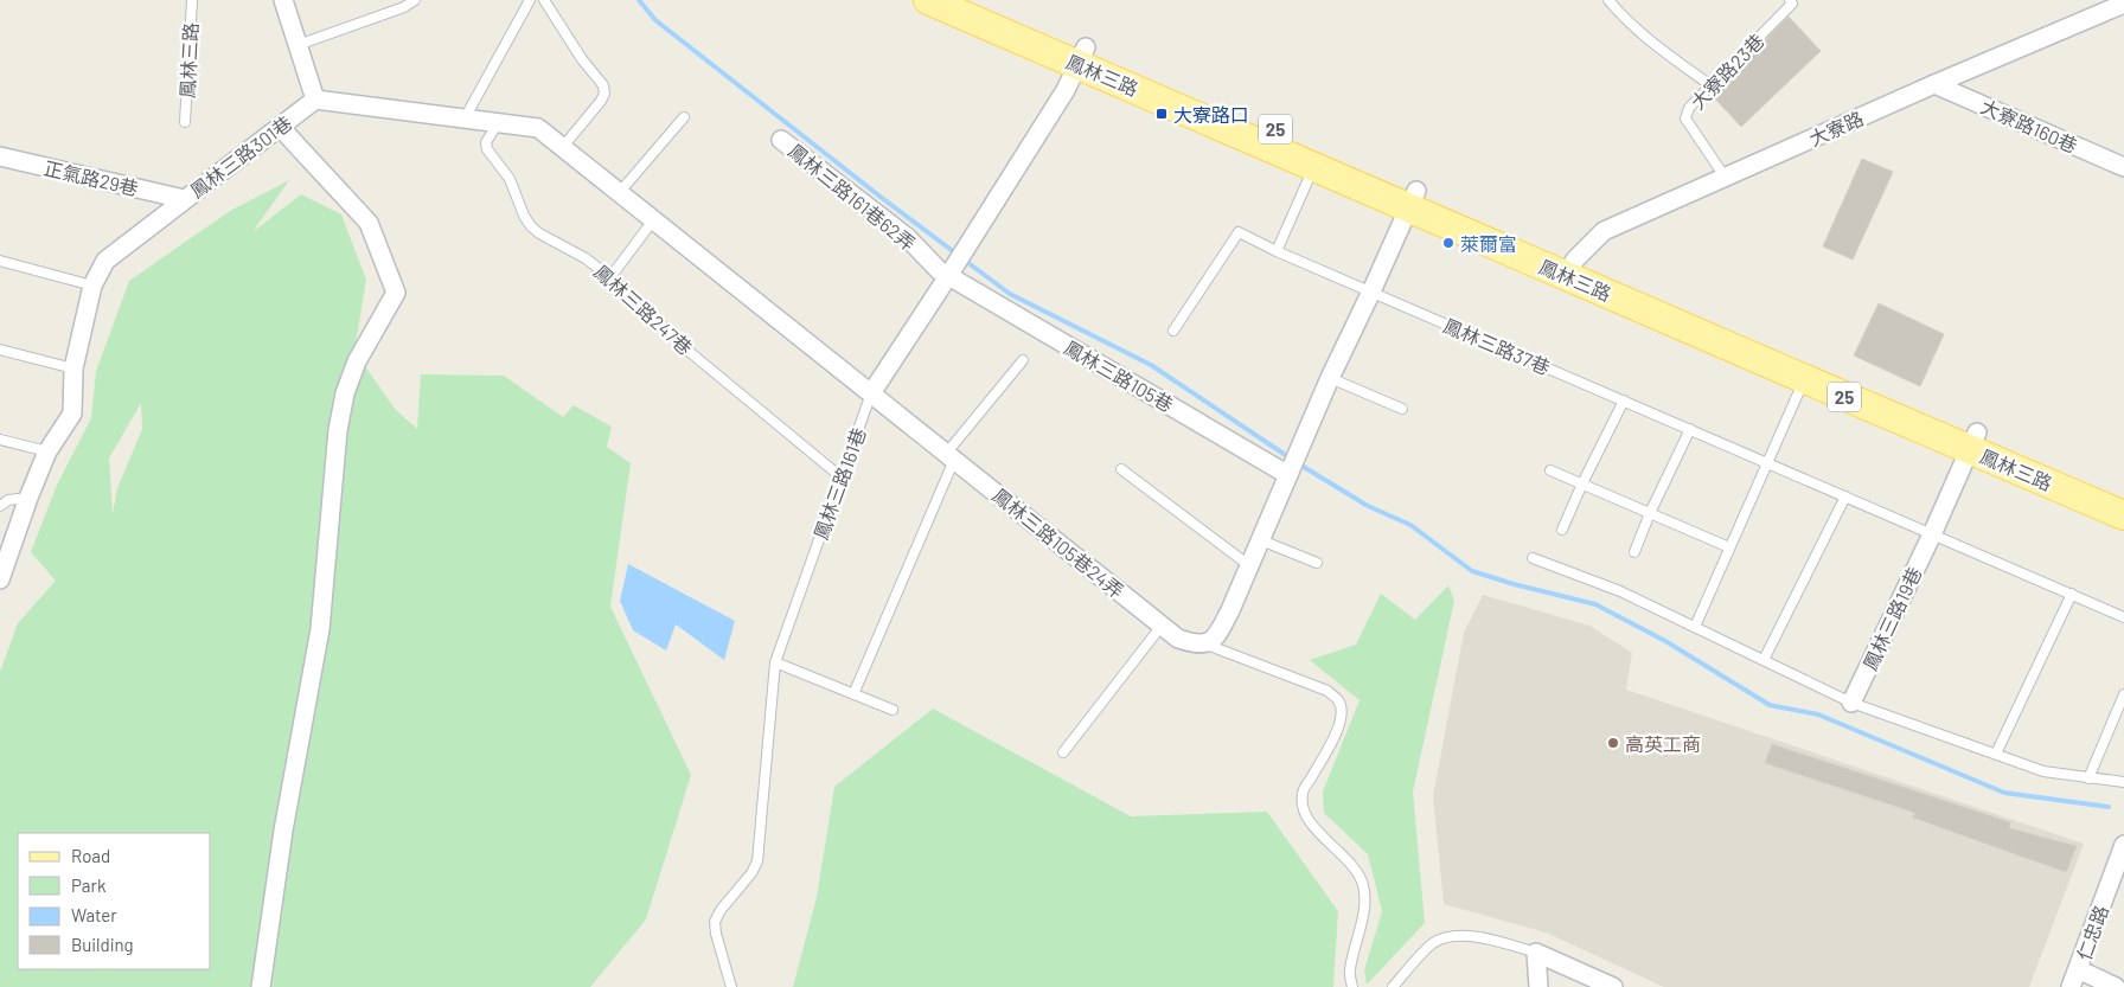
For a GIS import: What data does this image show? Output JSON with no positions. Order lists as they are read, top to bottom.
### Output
{
  "streets": {
    "main road": ["鳳林三路", "25"],
    "street": [
      "大寮路160巷",
      "大寮路",
      "鳳林三路301巷",
      "正氣路29巷",
      "鳳林三路161巷62弄",
      "鳳林三路105巷",
      "鳳林三路105巷24弄",
      "鳳林三路19巷",
      "仁忠路"
    ],
    "lane": [
      "大寮路23巷",
      "鳳林三路247巷",
      "鳳林三路37巷",
      "鳳林三路161巷"
    ]
  },
  "crossings": [
    ["鳳林三路", "大寮路"],
    ["鳳林三路", "鳳林三路19巷"],
    ["大寮路23巷", "大寮路"],
    ["大寮路160巷", "大寮路"],
    ["鳳林三路301巷", "正氣路29巷"],
    ["鳳林三路161巷62弄", "鳳林三路105巷"],
    ["鳳林三路247巷", "鳳林三路161巷"]
  ],
  "places": {
    "transit": ["大寮路口"],
    "other": ["萊爾富", "高英工商"]
  },
  "legend": [
    "Road",
    "Park",
    "Water",
    "Building"
  ]
}
